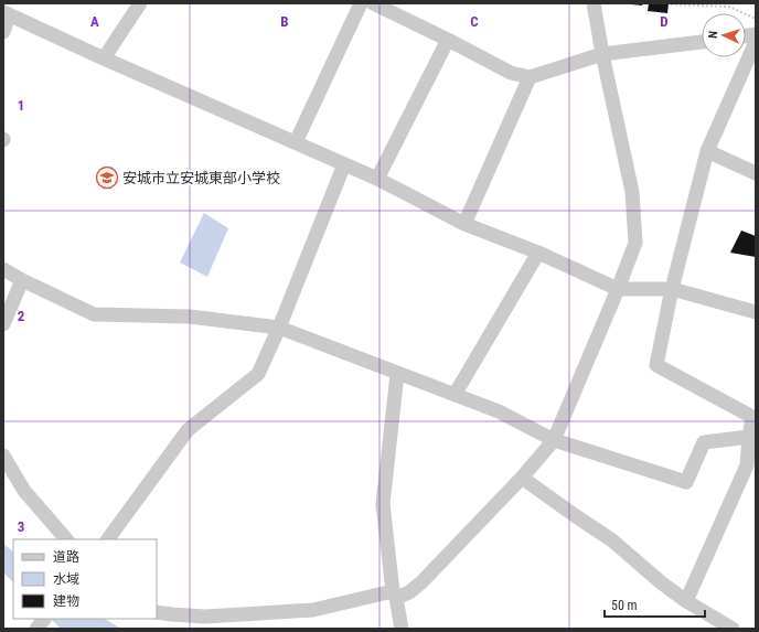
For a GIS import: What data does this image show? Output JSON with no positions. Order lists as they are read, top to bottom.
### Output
{
  "places": {
    "school or university": ["安城市立安城東部小学校"]
  },
  "legend": ["道路", "水域", "建物"],
  "scale_bar": "50 m",
  "north": "left",
  "grid": {
    "columns": [
      "A",
      "B",
      "C",
      "D"
    ],
    "rows": ["1", "2", "3"]
  }
}
